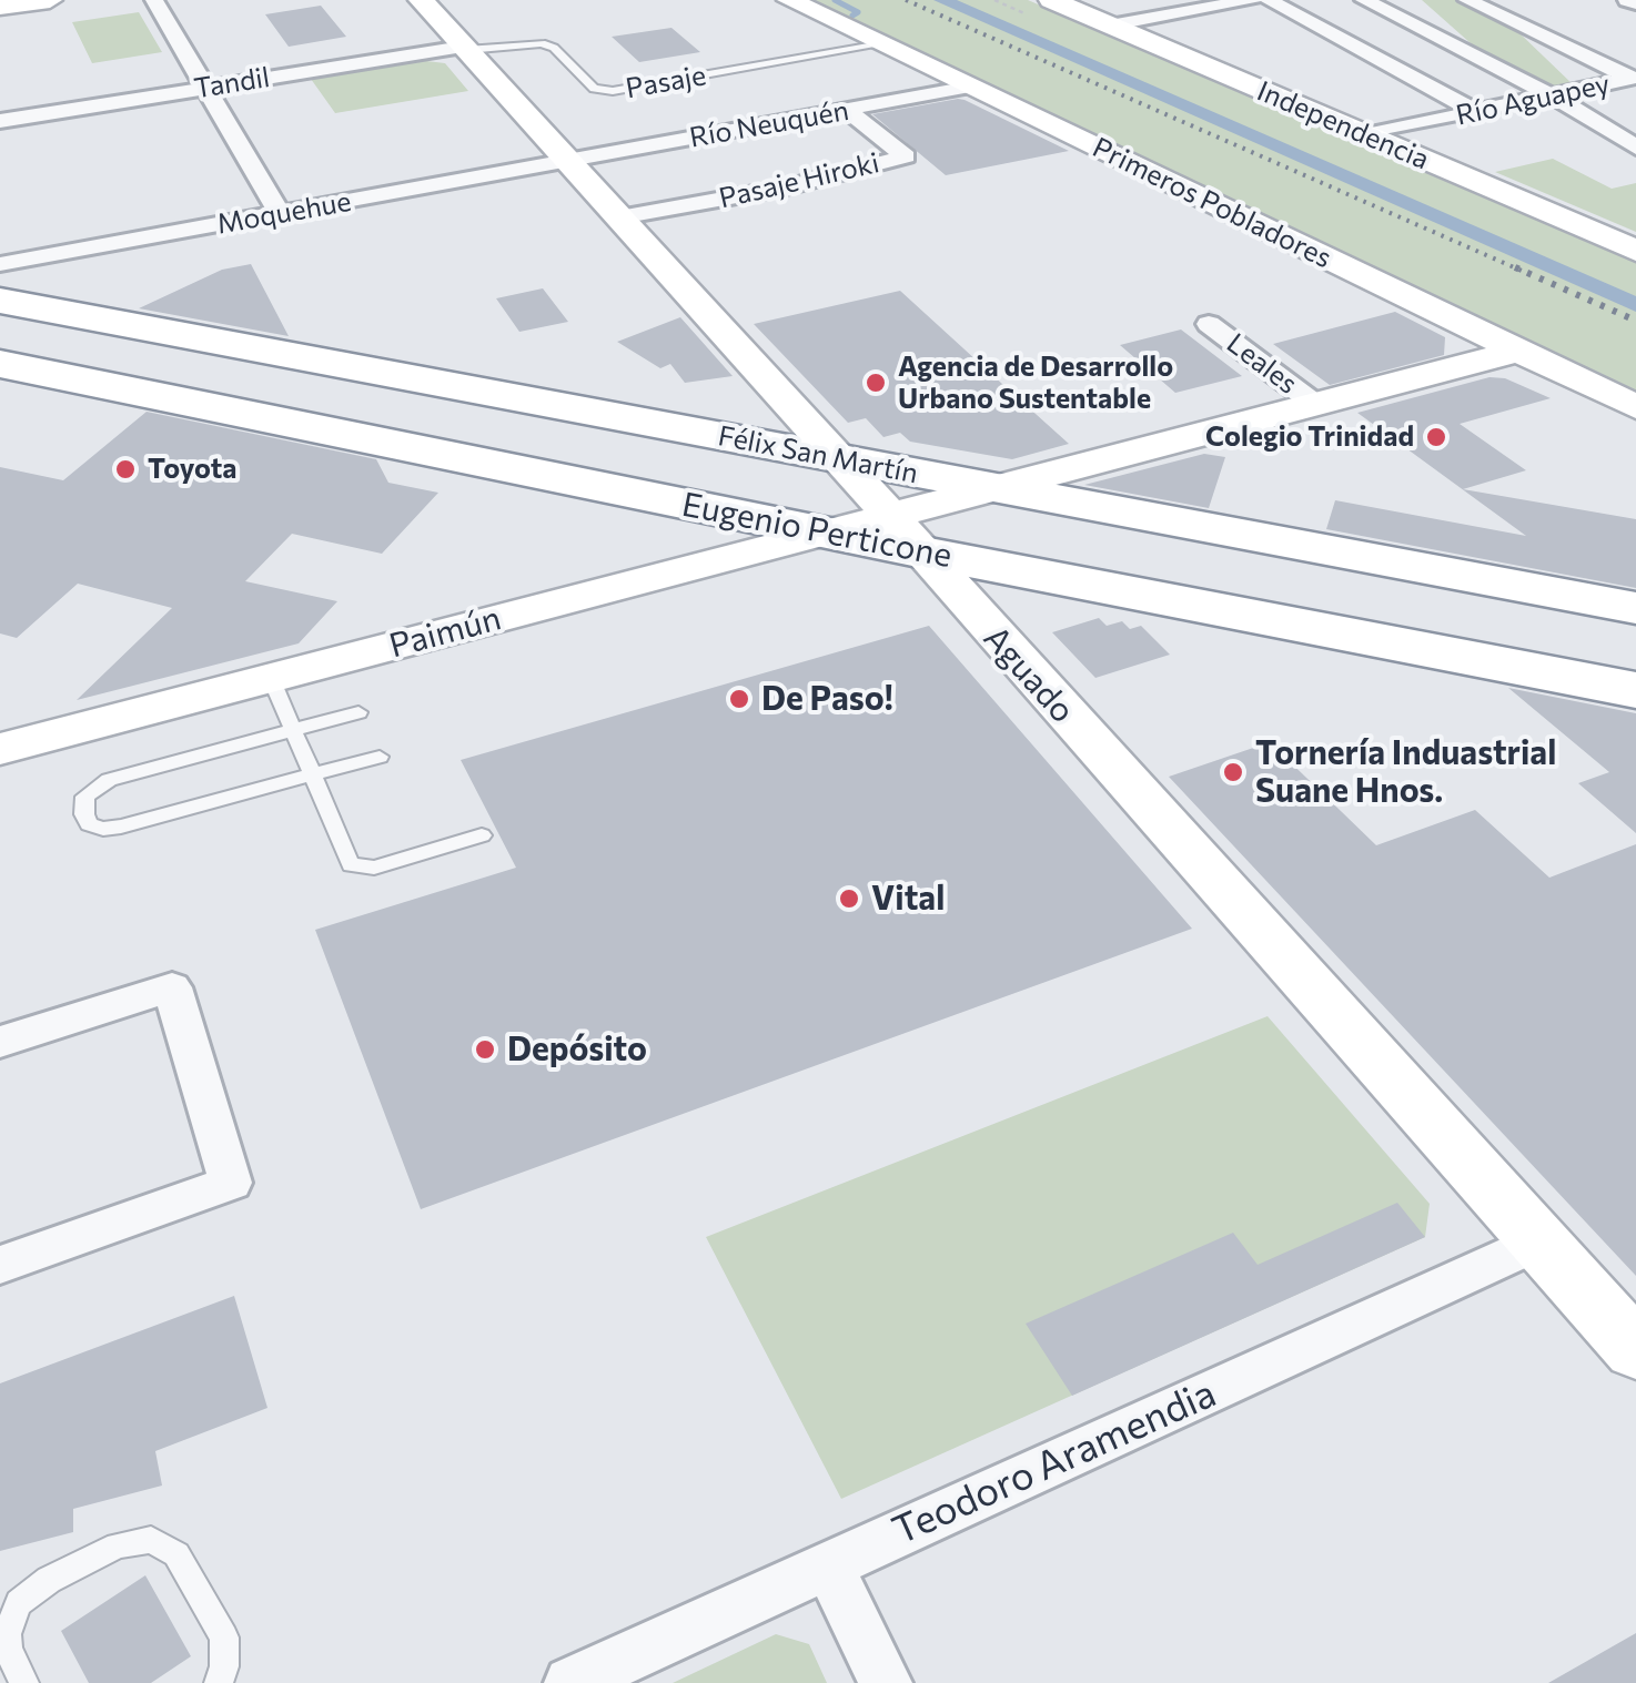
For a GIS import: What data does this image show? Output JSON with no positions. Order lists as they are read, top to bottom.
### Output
{
  "streets": {
    "highway": ["Félix San Martín", "Eugenio Perticone"],
    "street": [
      "Tandil",
      "Río Aguapey",
      "Río Neuquén",
      "Independencia",
      "Pasaje Hiroki",
      "Primeros Pobladores",
      "Moquehue",
      "Leales",
      "Paimún",
      "Aguado",
      "Teodoro Aramendia"
    ],
    "lane": ["Pasaje"]
  },
  "crossings": [
    ["Pasaje", "Tandil"],
    ["Pasaje", "Primeros Pobladores"],
    ["Pasaje", "Aguado"],
    ["Tandil", "Aguado"],
    ["Río Aguapey", "Independencia"],
    ["Río Neuquén", "Pasaje Hiroki"],
    ["Río Neuquén", "Primeros Pobladores"],
    ["Río Neuquén", "Moquehue"],
    ["Río Neuquén", "Aguado"],
    ["Pasaje Hiroki", "Aguado"],
    ["Moquehue", "Aguado"],
    ["Félix San Martín", "Eugenio Perticone"],
    ["Félix San Martín", "Aguado"],
    ["Eugenio Perticone", "Paimún"],
    ["Eugenio Perticone", "Aguado"],
    ["Aguado", "Teodoro Aramendia"]
  ],
  "places": [
    "Agencia de Desarrollo Urbano Sustentable",
    "Colegio Trinidad",
    "Toyota",
    "De Paso!",
    "Tornería Induastrial Suane Hnos.",
    "Vital",
    "Depósito"
  ]
}
